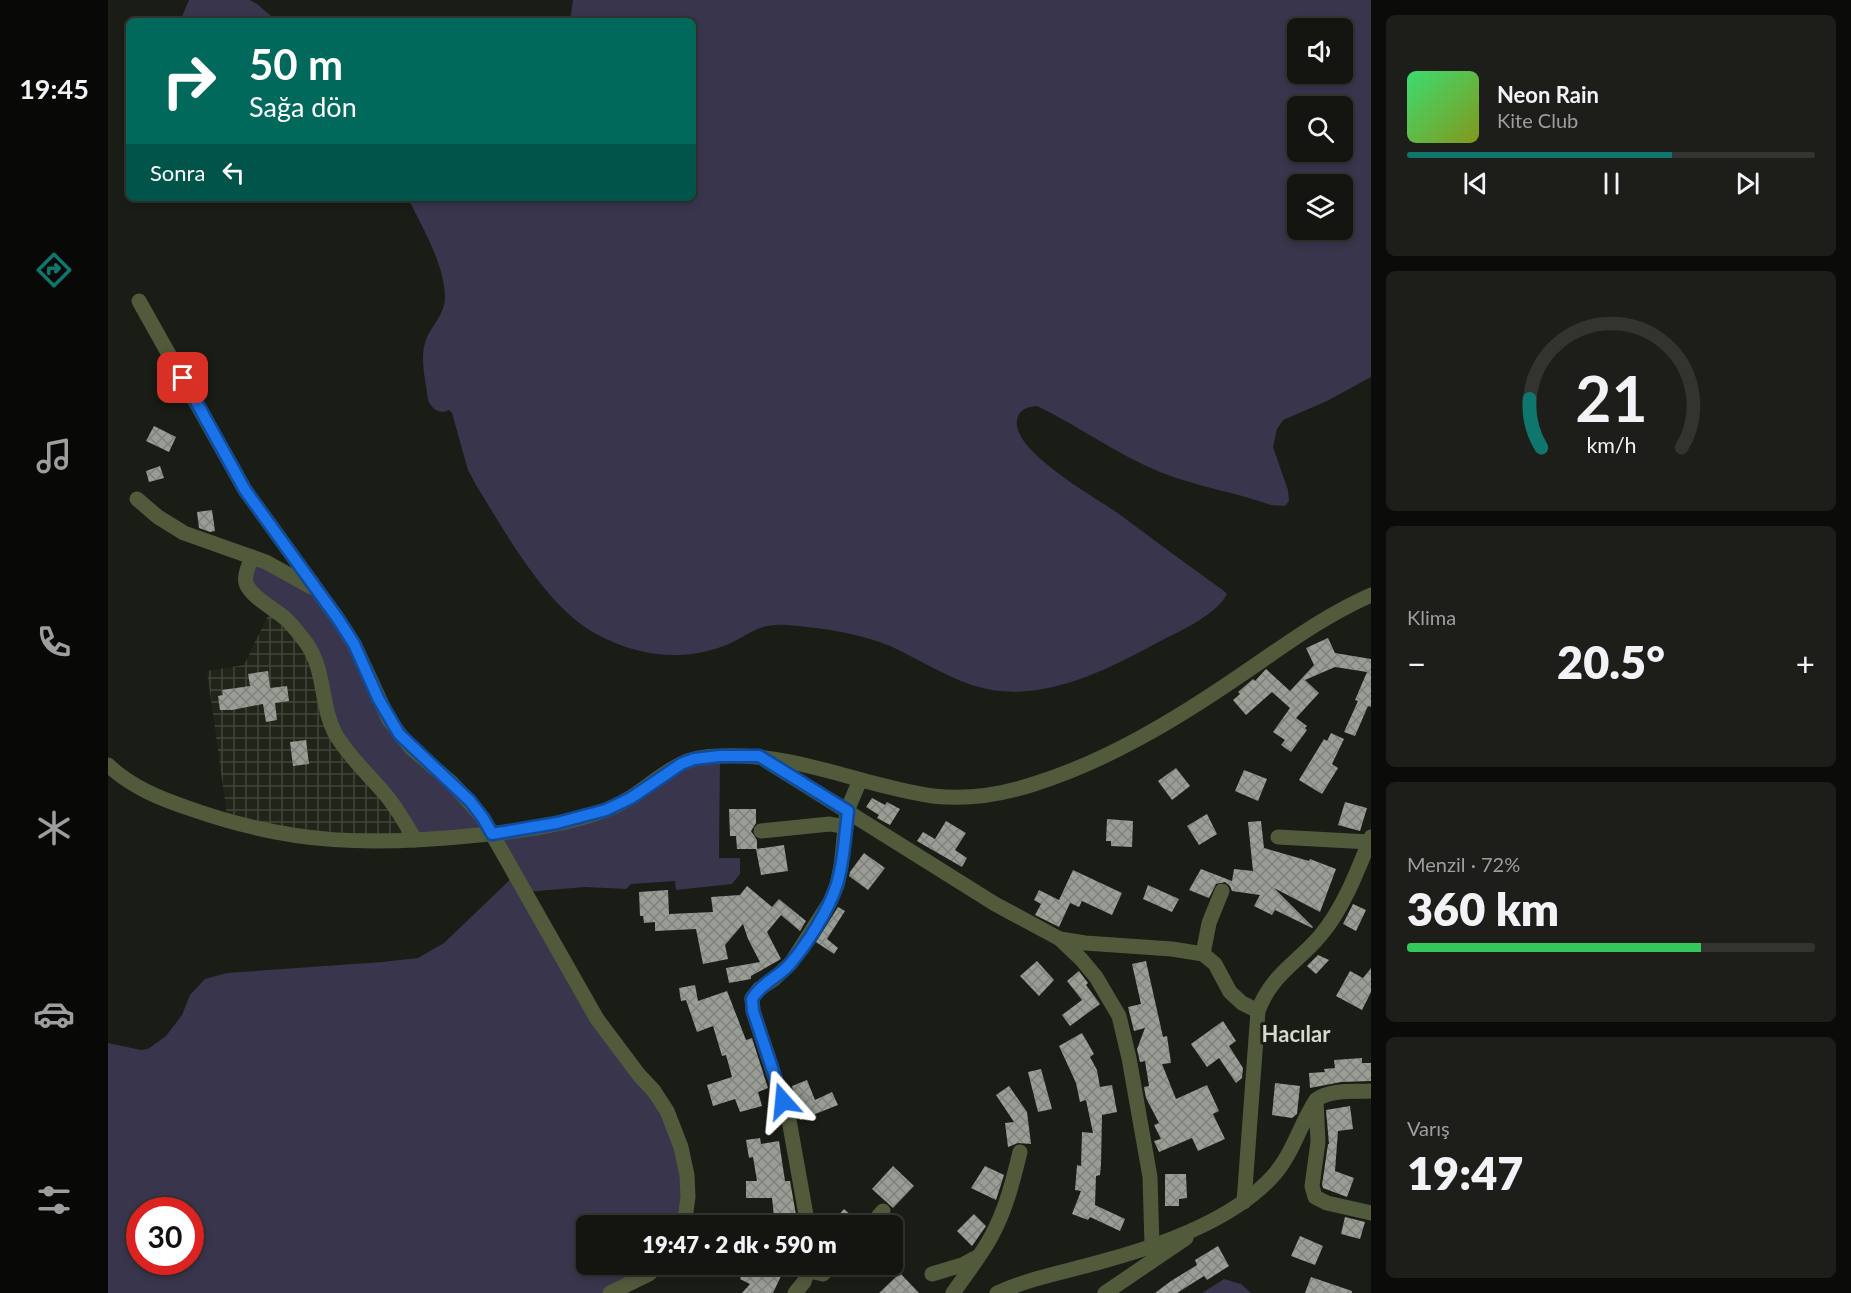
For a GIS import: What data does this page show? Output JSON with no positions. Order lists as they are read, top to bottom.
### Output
{
  "districts": ["Hacılar"],
  "page": {
    "tabs": "19:45",
    "turn": ["50 m", "Sağa dön"],
    "song": ["Neon Rain", "Kite Club"],
    "then": "Sonra",
    "tile": [
      "Klima",
      ["Menzil · 72%", "360 km"],
      ["Varış", "19:47"]
    ],
    "heat": ["−", "20.5°", "+"],
    "limit": "30",
    "trip": "19:47 · 2 dk · 590 m",
    "gauge": ["21", "km/h"]
  }
}
